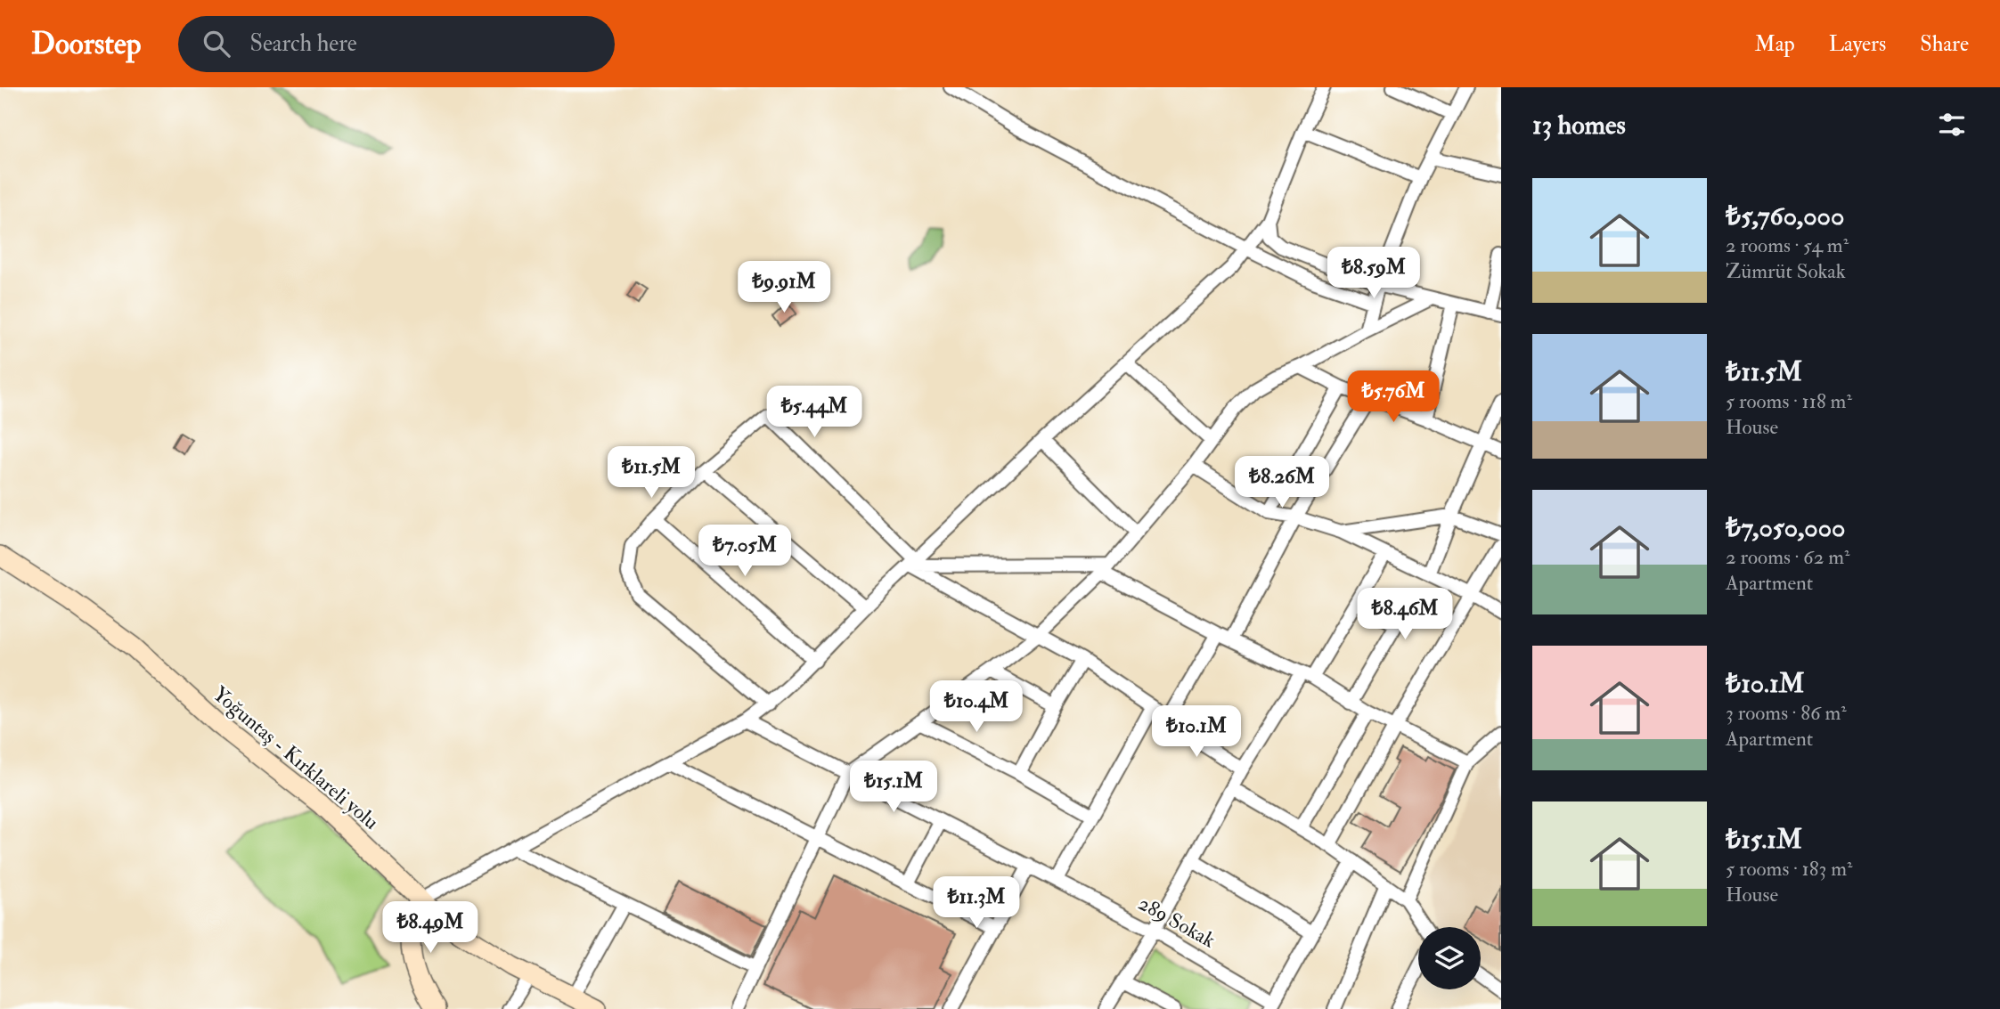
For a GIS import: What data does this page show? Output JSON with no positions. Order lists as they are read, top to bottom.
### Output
{
  "streets": {
    "street": ["Yoğuntaş - Kırklareli yolu", "289 Sokak"]
  },
  "page": {
    "header": "Doorstep",
    "search": "Search here",
    "nav": ["Map", "Layers", "Share"],
    "heading": "13 homes",
    "list": [
      {
        "name": "₺5,760,000",
        "note": "2 rooms · 54 m² · Zümrüt Sokak"
      },
      {
        "name": "₺11.5M",
        "note": "5 rooms · 118 m² · House"
      },
      {
        "name": "₺7,050,000",
        "note": "2 rooms · 62 m² · Apartment"
      },
      {
        "name": "₺10.1M",
        "note": "3 rooms · 86 m² · Apartment"
      },
      {
        "name": "₺15.1M",
        "note": "5 rooms · 183 m² · House"
      }
    ],
    "price": [
      "₺8.59M",
      "₺9.91M",
      "₺5.76M",
      "₺5.44M",
      "₺11.5M",
      "₺8.26M",
      "₺7.05M",
      "₺8.46M",
      "₺10.4M",
      "₺10.1M",
      "₺15.1M",
      "₺11.3M",
      "₺8.49M"
    ]
  }
}
